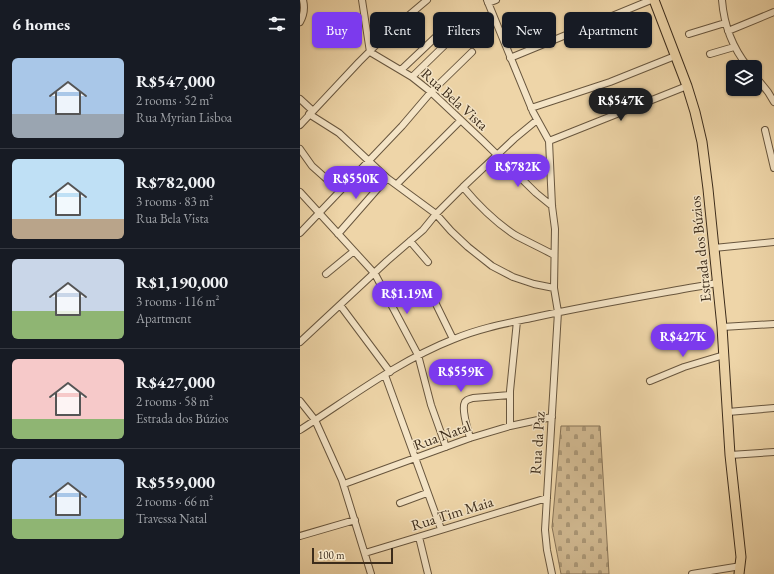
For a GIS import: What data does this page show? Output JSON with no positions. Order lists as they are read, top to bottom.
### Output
{
  "streets": {
    "main road": ["Estrada dos Búzios"],
    "street": [
      "Rua Bela Vista",
      "Rua Natal",
      "Rua da Paz",
      "Rua Tim Maia"
    ]
  },
  "crossings": [
    ["Rua Bela Vista", "Rua da Paz"],
    ["Rua Natal", "Rua da Paz"],
    ["Rua da Paz", "Rua Tim Maia"]
  ],
  "scale_bar": "100 m",
  "page": {
    "heading": "6 homes",
    "chip": [
      "Buy",
      "Rent",
      "Filters",
      "New",
      "Apartment"
    ],
    "list": [
      {
        "name": "R$547,000",
        "note": "2 rooms · 52 m² · Rua Myrian Lisboa"
      },
      {
        "name": "R$782,000",
        "note": "3 rooms · 83 m² · Rua Bela Vista"
      },
      {
        "name": "R$1,190,000",
        "note": "3 rooms · 116 m² · Apartment"
      },
      {
        "name": "R$427,000",
        "note": "2 rooms · 58 m² · Estrada dos Búzios"
      },
      {
        "name": "R$559,000",
        "note": "2 rooms · 66 m² · Travessa Natal"
      }
    ],
    "price": [
      "R$547K",
      "R$782K",
      "R$550K",
      "R$1.19M",
      "R$427K",
      "R$559K"
    ],
    "scale": "100 m"
  }
}
